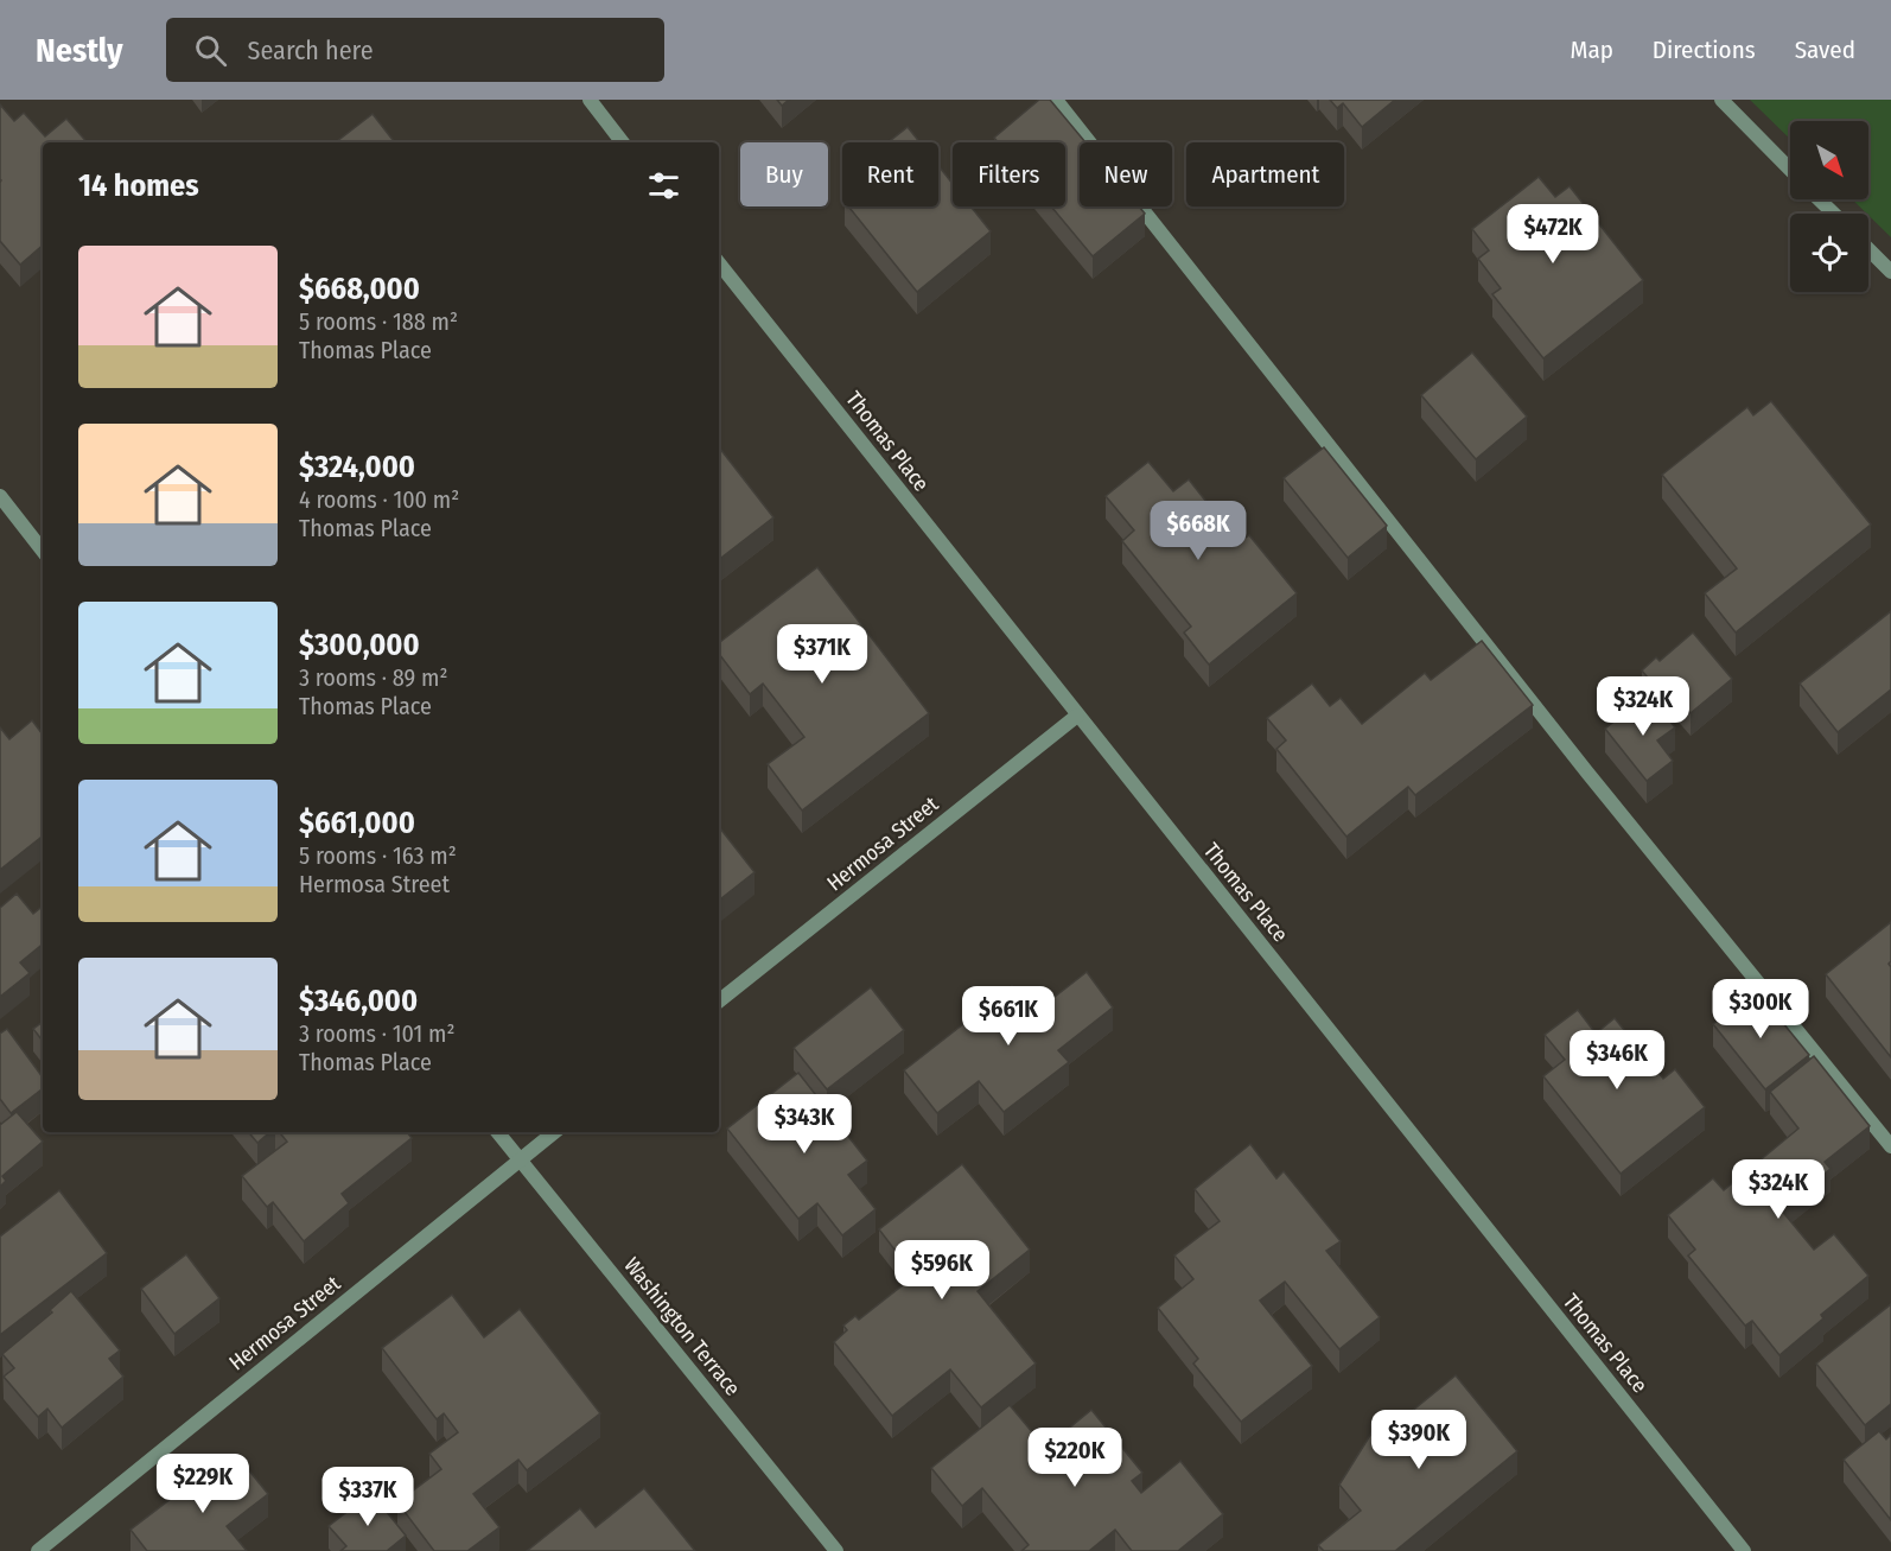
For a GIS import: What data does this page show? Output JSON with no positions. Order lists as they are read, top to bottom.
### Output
{
  "streets": {
    "street": ["Thomas Place", "Hermosa Street", "Washington Terrace"]
  },
  "crossings": [
    ["Thomas Place", "Hermosa Street"],
    ["Hermosa Street", "Washington Terrace"]
  ],
  "north": "bottom right",
  "page": {
    "header": "Nestly",
    "search": "Search here",
    "nav": ["Map", "Directions", "Saved"],
    "chip": [
      "Buy",
      "Rent",
      "Filters",
      "New",
      "Apartment"
    ],
    "heading": "14 homes",
    "price": [
      "$472K",
      "$668K",
      "$371K",
      "$324K",
      "$300K",
      "$661K",
      "$346K",
      "$343K",
      "$324K",
      "$596K",
      "$390K",
      "$220K",
      "$229K",
      "$337K"
    ],
    "list": [
      {
        "name": "$668,000",
        "note": "5 rooms · 188 m² · Thomas Place"
      },
      {
        "name": "$324,000",
        "note": "4 rooms · 100 m² · Thomas Place"
      },
      {
        "name": "$300,000",
        "note": "3 rooms · 89 m² · Thomas Place"
      },
      {
        "name": "$661,000",
        "note": "5 rooms · 163 m² · Hermosa Street"
      },
      {
        "name": "$346,000",
        "note": "3 rooms · 101 m² · Thomas Place"
      }
    ]
  }
}
